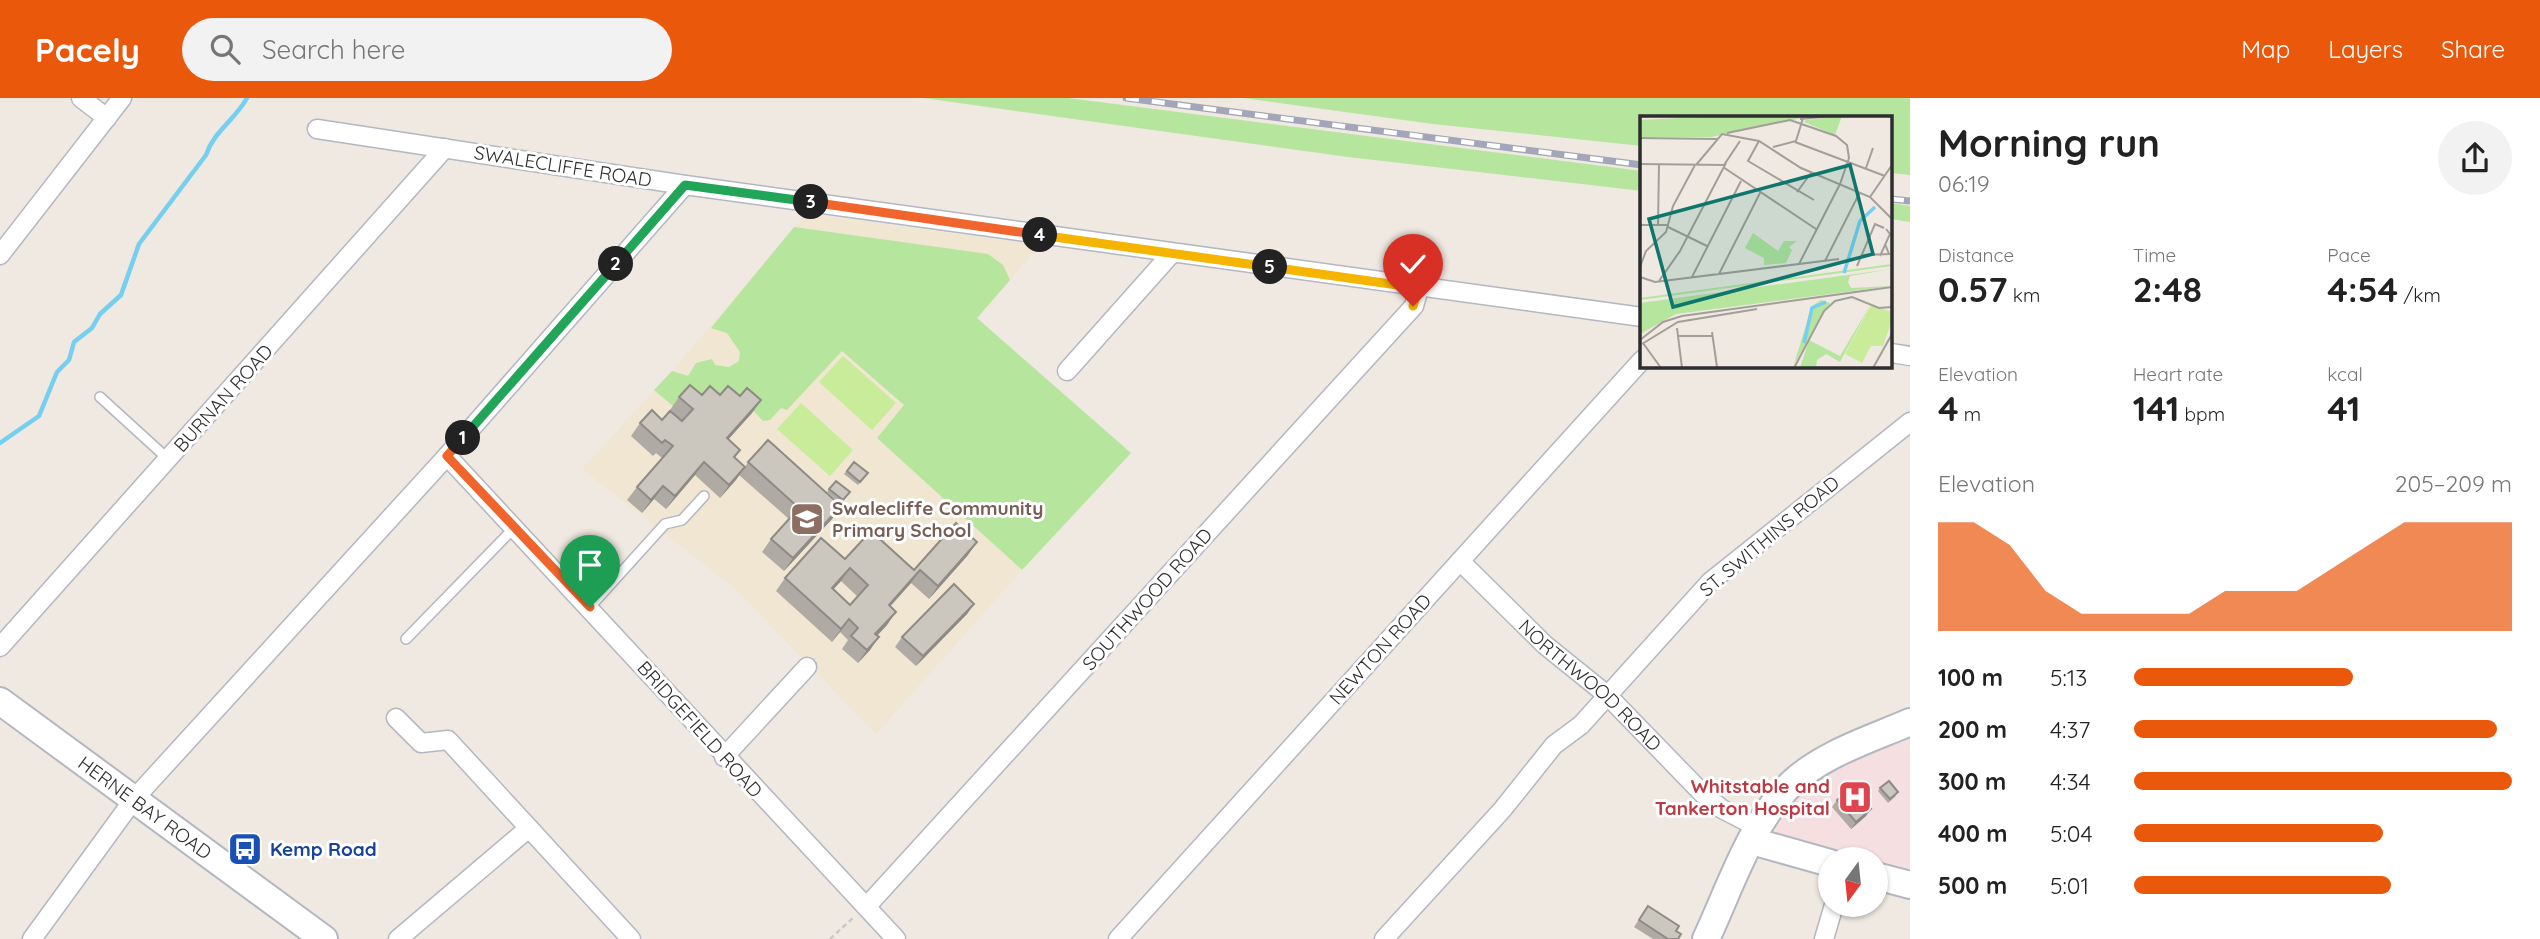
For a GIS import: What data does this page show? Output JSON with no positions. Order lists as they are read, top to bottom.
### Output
{
  "streets": {
    "street": [
      "SWALECLIFFE ROAD",
      "BURNAN ROAD",
      "ST. SWITHINS ROAD",
      "SOUTHWOOD ROAD",
      "NEWTON ROAD",
      "NORTHWOOD ROAD",
      "BRIDGEFIELD ROAD",
      "HERNE BAY ROAD"
    ]
  },
  "crossings": [
    ["SWALECLIFFE ROAD", "BURNAN ROAD"],
    ["SWALECLIFFE ROAD", "SOUTHWOOD ROAD"],
    ["ST. SWITHINS ROAD", "NORTHWOOD ROAD"],
    ["SOUTHWOOD ROAD", "BRIDGEFIELD ROAD"],
    ["NEWTON ROAD", "NORTHWOOD ROAD"]
  ],
  "places": {
    "school or university": ["Swalecliffe Community Primary School"],
    "hospital": ["Whitstable and Tankerton Hospital"],
    "bus stop": ["Kemp Road"]
  },
  "north": "bottom",
  "page": {
    "header": "Pacely",
    "search": "Search here",
    "nav": ["Map", "Layers", "Share"],
    "heading": ["Morning run", "06:19"],
    "pins": [
      "3",
      "4",
      "2",
      "5",
      "1"
    ],
    "stats": [
      ["Distance", "0.57 km"],
      ["Time", "2:48"],
      ["Pace", "4:54 /km"],
      ["Elevation", "4 m"],
      ["Heart rate", "141 bpm"],
      ["kcal", "41"]
    ],
    "chart": ["Elevation", "205–209 m"],
    "list": [
      {
        "name": "100 m",
        "note": "5:13"
      },
      {
        "name": "200 m",
        "note": "4:37"
      },
      {
        "name": "300 m",
        "note": "4:34"
      },
      {
        "name": "400 m",
        "note": "5:04"
      },
      {
        "name": "500 m",
        "note": "5:01"
      }
    ]
  }
}
